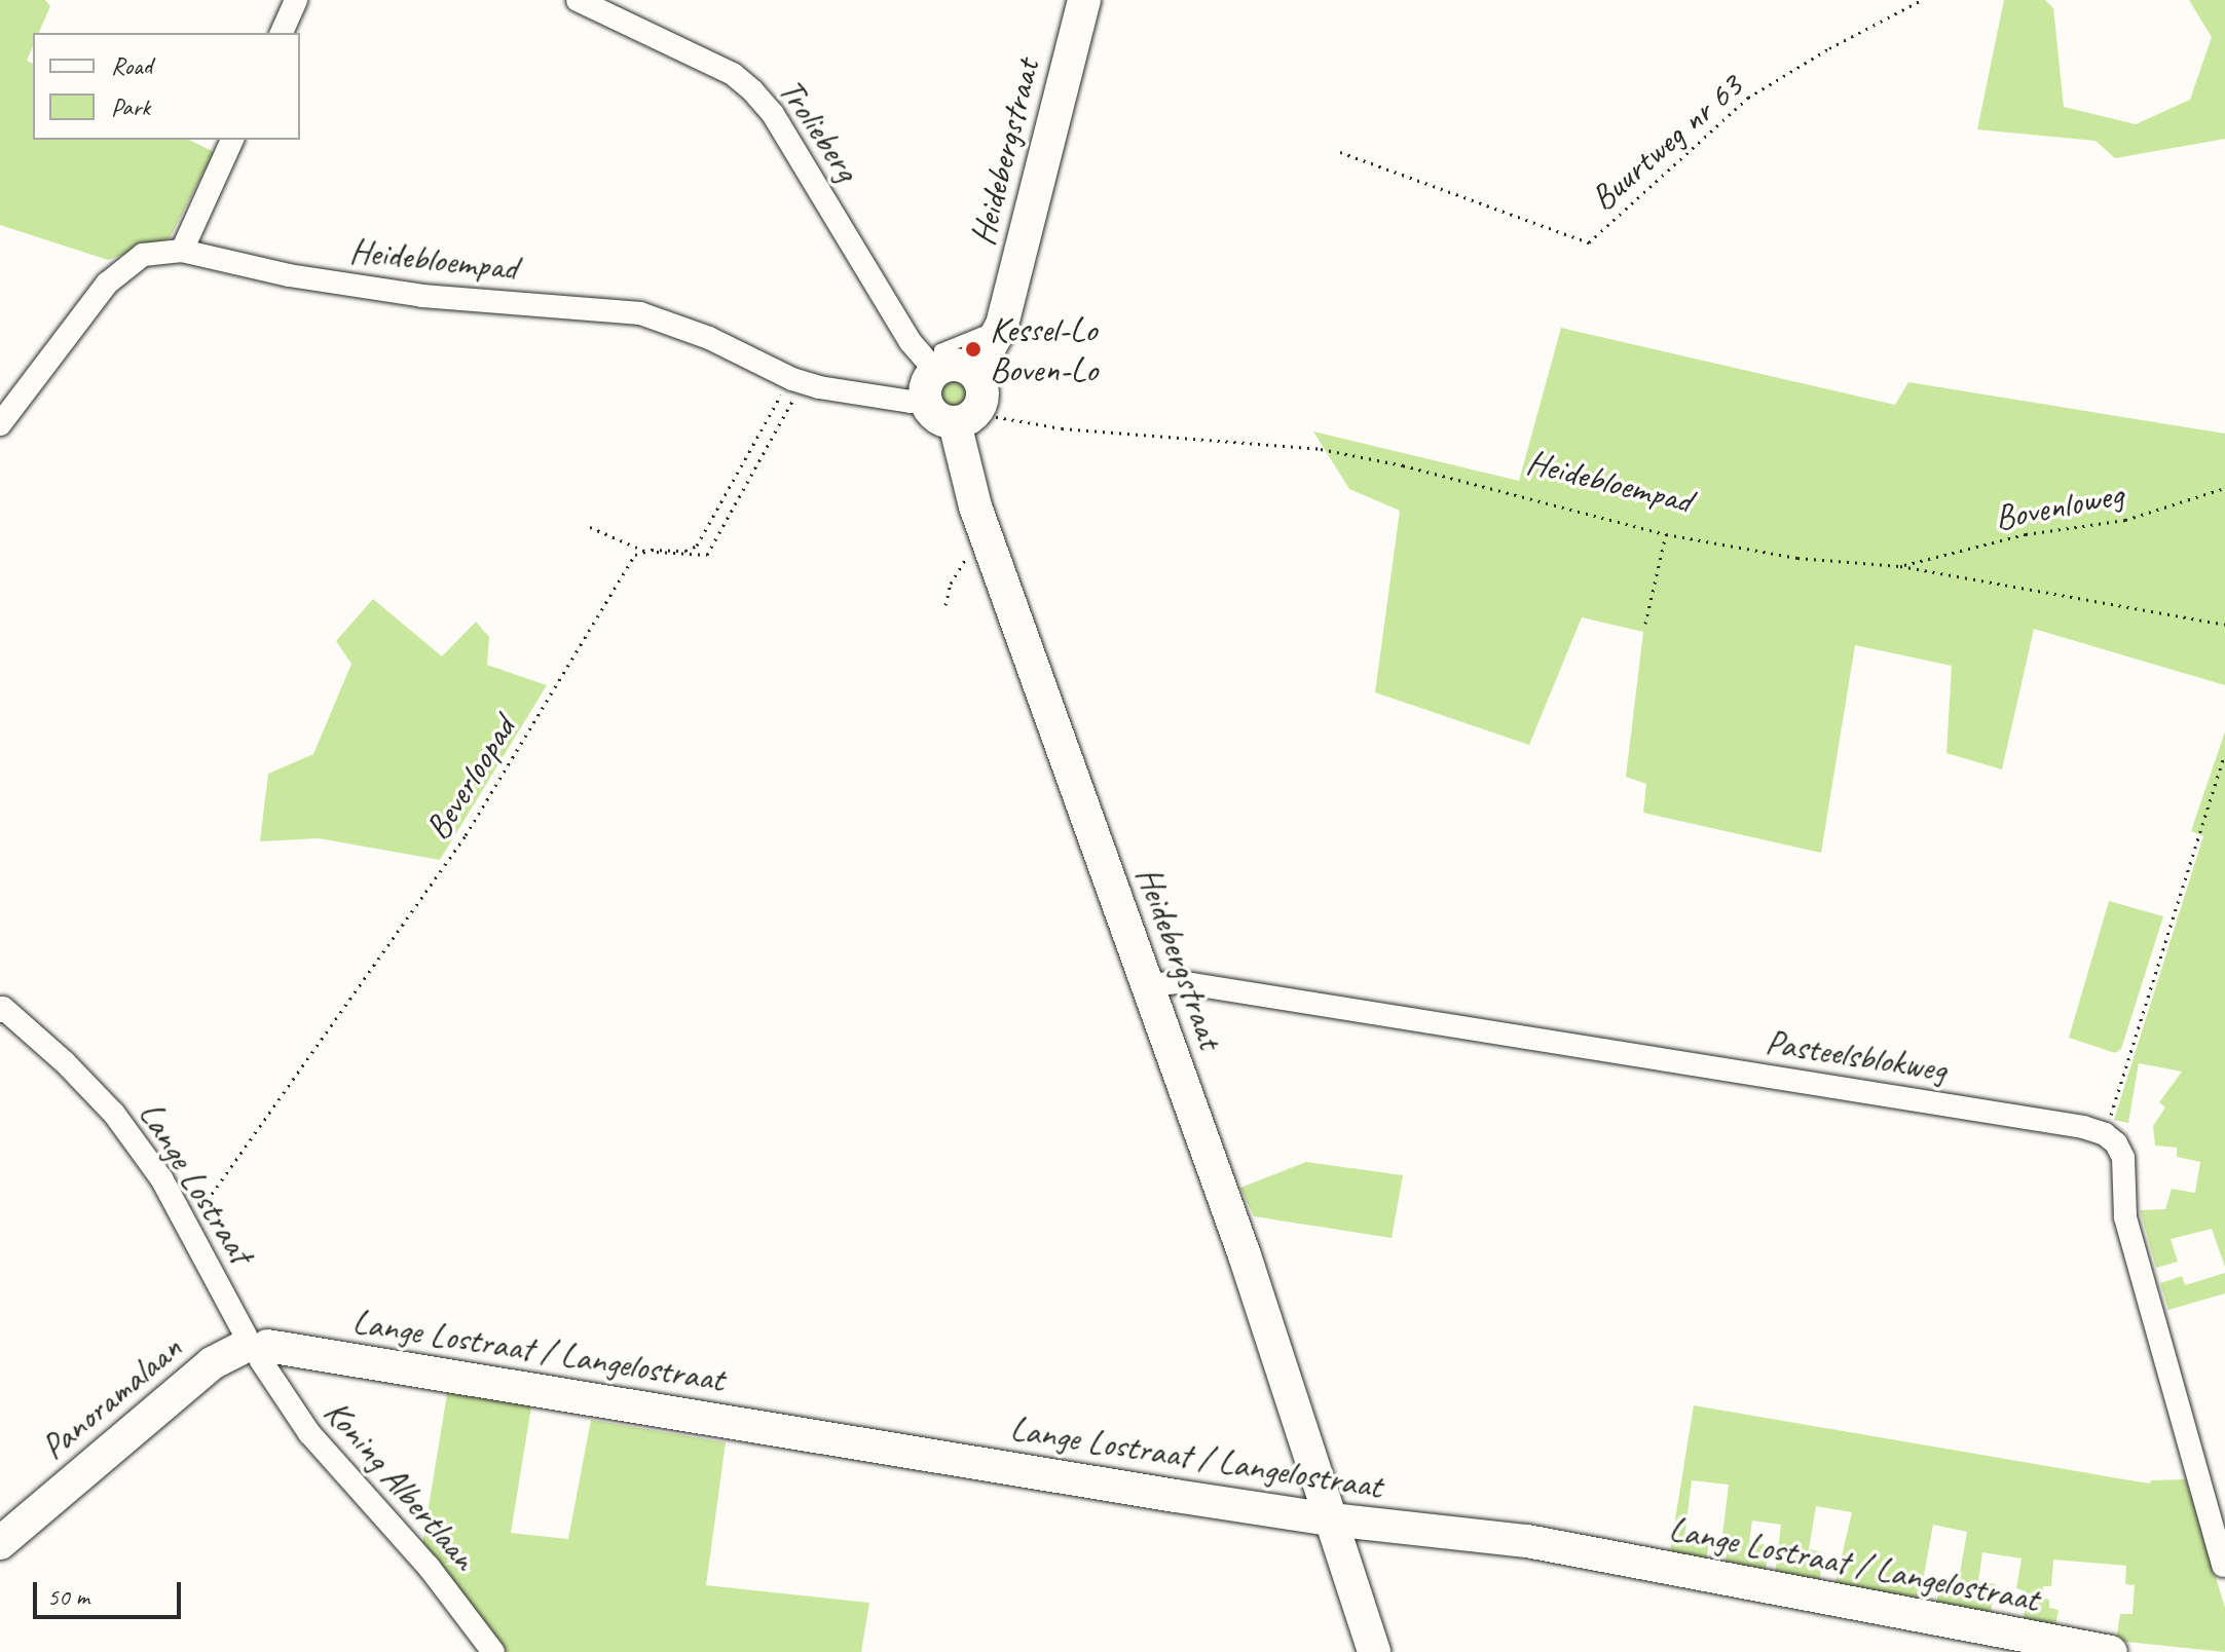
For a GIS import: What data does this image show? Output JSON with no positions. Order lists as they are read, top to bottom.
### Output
{
  "streets": {
    "street": [
      "Trolieberg",
      "Heidebergstraat",
      "Heidebloempad",
      "Pasteelsblokweg",
      "Lange Lostraat",
      "Lange Lostraat / Langelostraat",
      "Panoramalaan",
      "Koning Albertlaan"
    ],
    "path": ["Buurtweg nr 63", "Bovenloweg", "Beverloopad"]
  },
  "crossings": [
    ["Trolieberg", "Heidebergstraat"],
    ["Trolieberg", "Heidebloempad"],
    ["Heidebergstraat", "Heidebloempad"],
    ["Heidebergstraat", "Pasteelsblokweg"],
    ["Heidebergstraat", "Lange Lostraat / Langelostraat"],
    ["Heidebloempad", "Bovenloweg"],
    ["Beverloopad", "Lange Lostraat"],
    ["Lange Lostraat", "Lange Lostraat / Langelostraat"],
    ["Lange Lostraat", "Panoramalaan"],
    ["Lange Lostraat", "Koning Albertlaan"],
    ["Lange Lostraat / Langelostraat", "Panoramalaan"],
    ["Lange Lostraat / Langelostraat", "Koning Albertlaan"],
    ["Panoramalaan", "Koning Albertlaan"]
  ],
  "places": ["Kessel-Lo Boven-Lo"],
  "legend": ["Road", "Park"],
  "scale_bar": "50 m"
}
